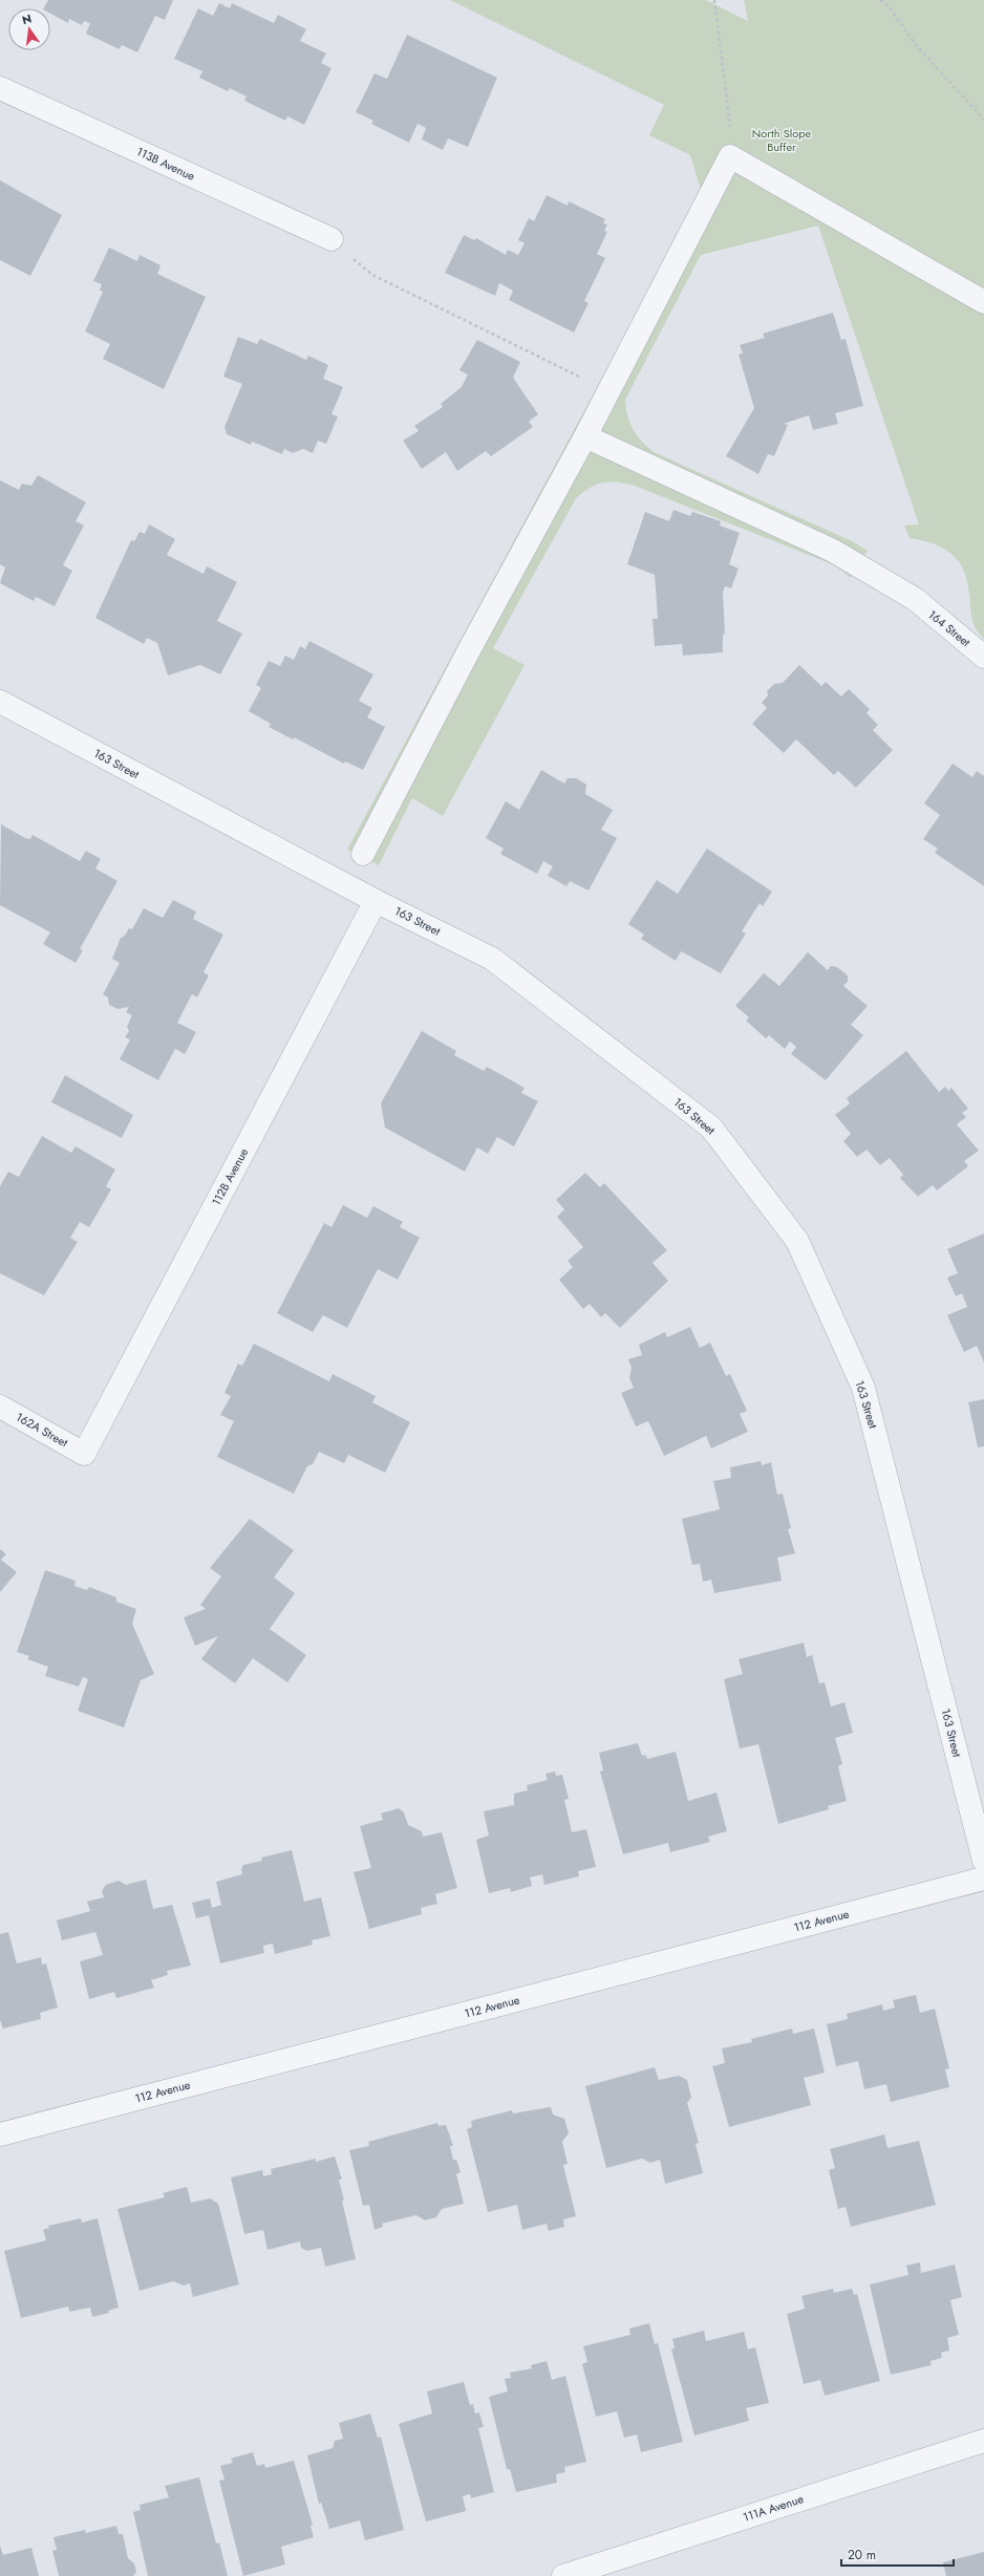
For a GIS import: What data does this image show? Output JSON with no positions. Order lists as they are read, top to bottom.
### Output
{
  "streets": {
    "street": [
      "113B Avenue",
      "164 Street",
      "163 Street",
      "112B Avenue",
      "162A Street",
      "112 Avenue",
      "111A Avenue"
    ]
  },
  "crossings": [
    ["163 Street", "112B Avenue"],
    ["112B Avenue", "162A Street"]
  ],
  "parks": ["North Slope Buffer"],
  "scale_bar": "20 m",
  "north": "top"
}
